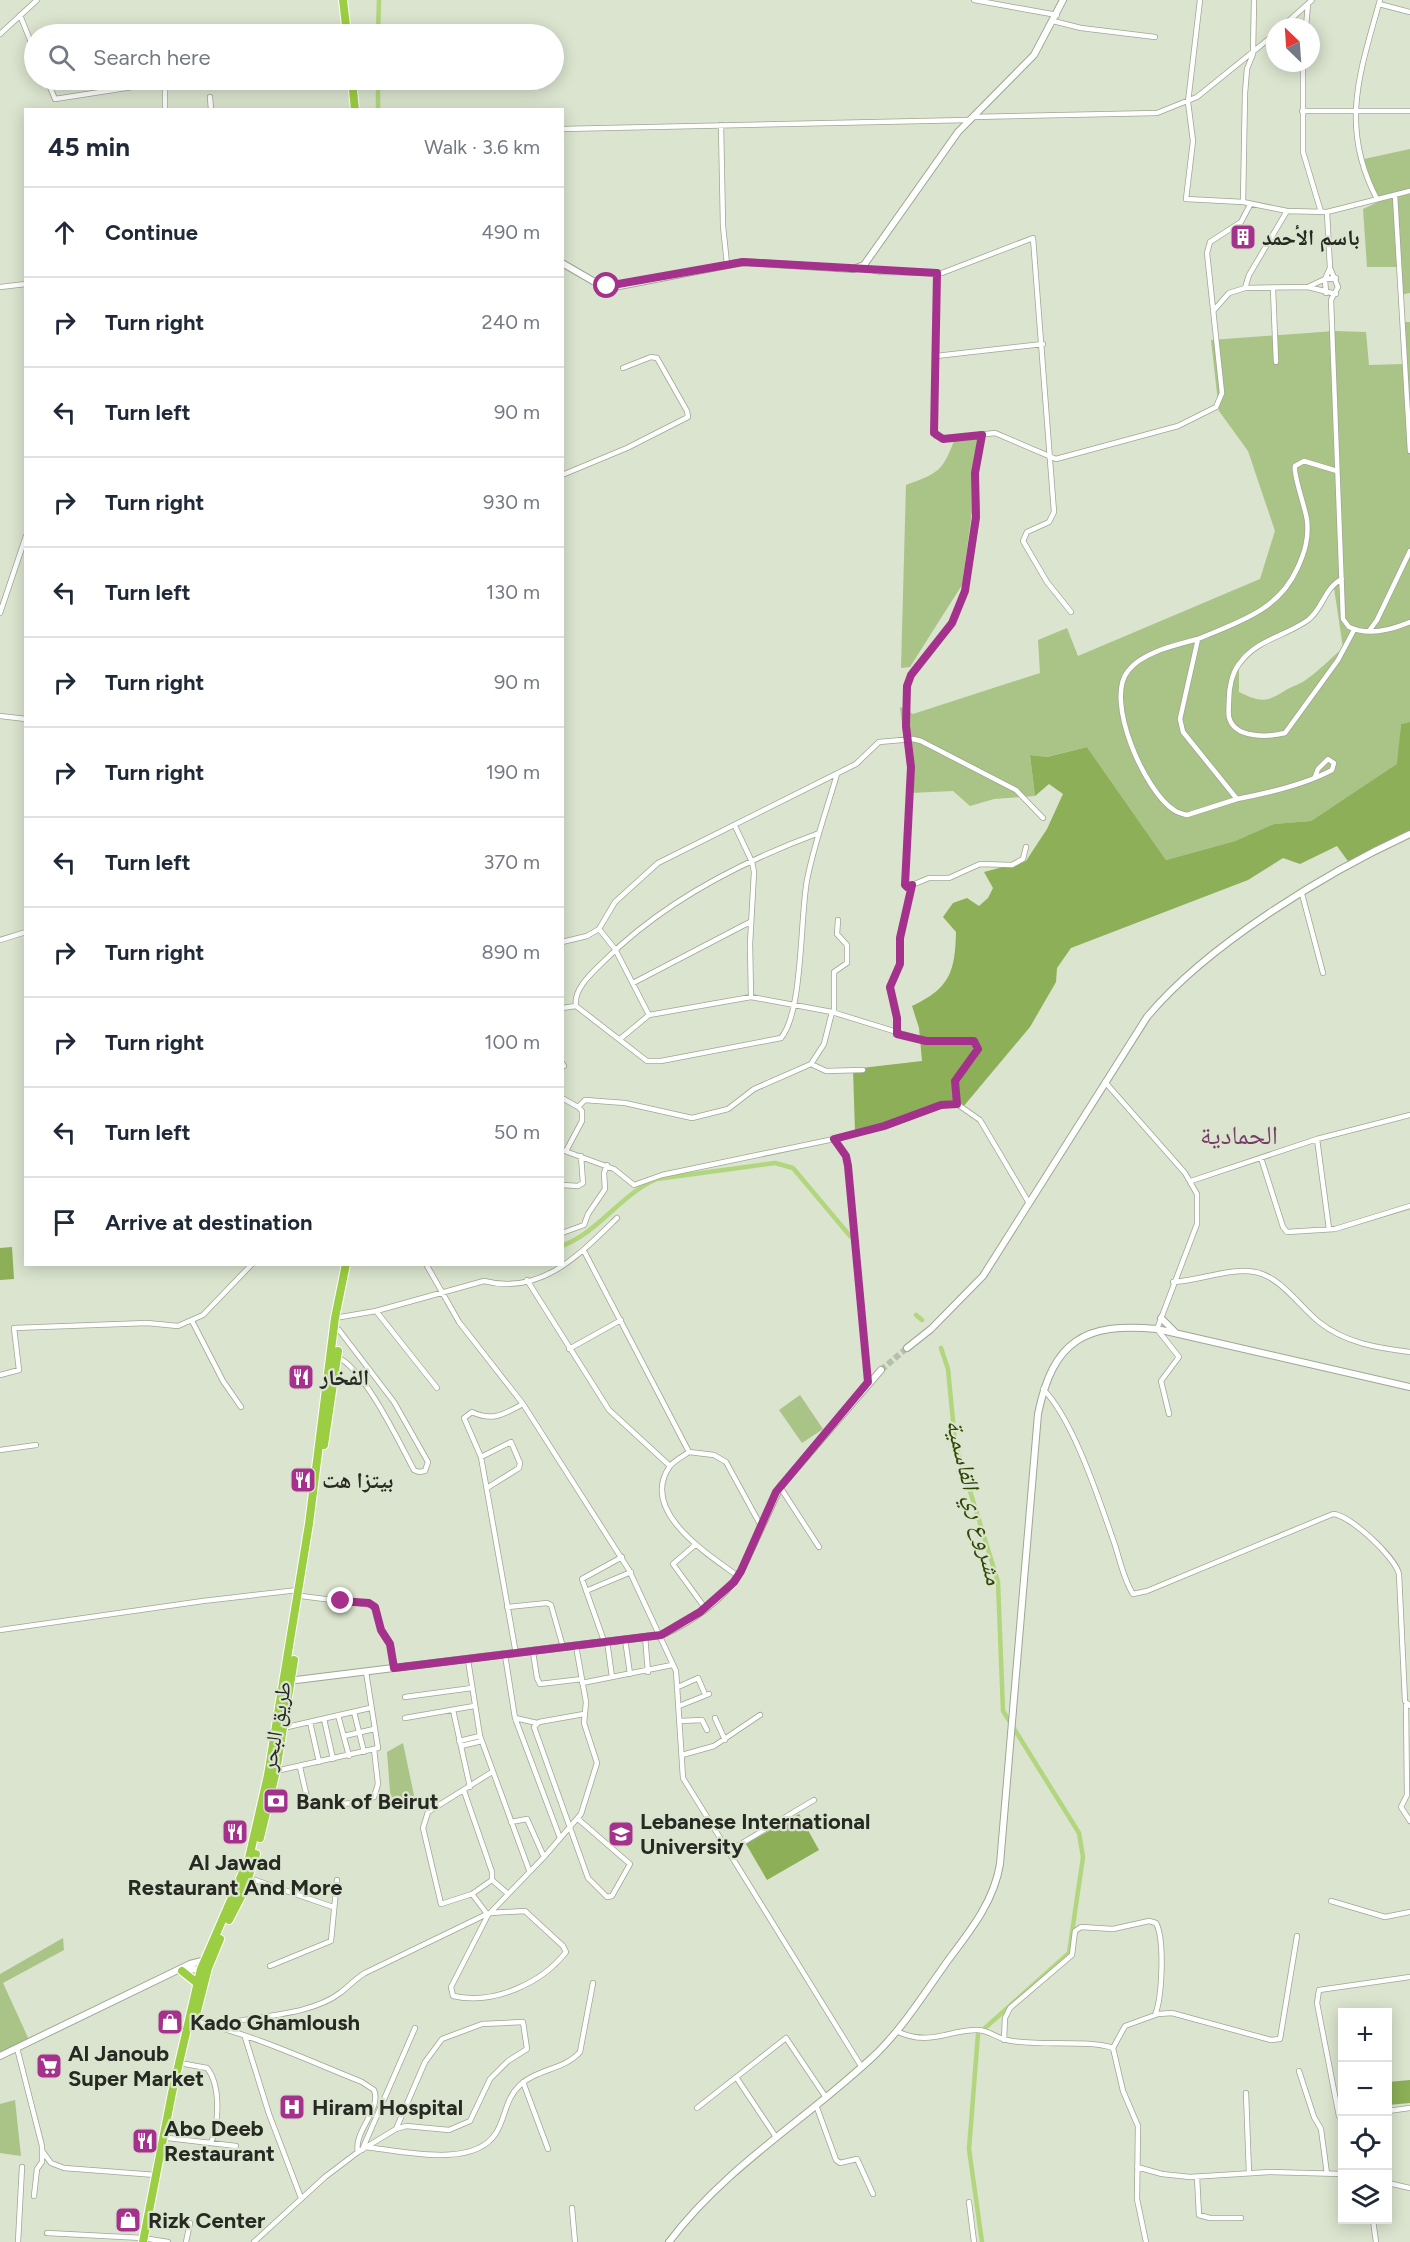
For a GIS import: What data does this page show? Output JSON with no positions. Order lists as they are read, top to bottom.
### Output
{
  "streets": {
    "highway": ["طريق البحر"]
  },
  "districts": ["الحمادية"],
  "water": ["مشروع ري القاسمية"],
  "places": {
    "building": ["باسم الأحمد"],
    "restaurant": [
      "الفخار",
      "بيتزا هت",
      "Al Jawad Restaurant And More",
      "Abo Deeb Restaurant"
    ],
    "bank": ["Bank of Beirut"],
    "school or university": ["Lebanese International University"],
    "shop": ["Kado Ghamloush", "Rizk Center"],
    "supermarket": ["Al Janoub Super Market"],
    "hospital": ["Hiram Hospital"]
  },
  "north": "top left",
  "page": {
    "search": "Search here",
    "heading": ["45 min", "Walk · 3.6 km"],
    "list": [
      ["Continue", "490 m"],
      ["Turn right", "240 m"],
      ["Turn left", "90 m"],
      ["Turn right", "930 m"],
      ["Turn left", "130 m"],
      ["Turn right", "90 m"],
      ["Turn right", "190 m"],
      ["Turn left", "370 m"],
      ["Turn right", "890 m"],
      ["Turn right", "100 m"],
      ["Turn left", "50 m"],
      "Arrive at destination"
    ],
    "map_buttons": ["+", "−"]
  }
}
